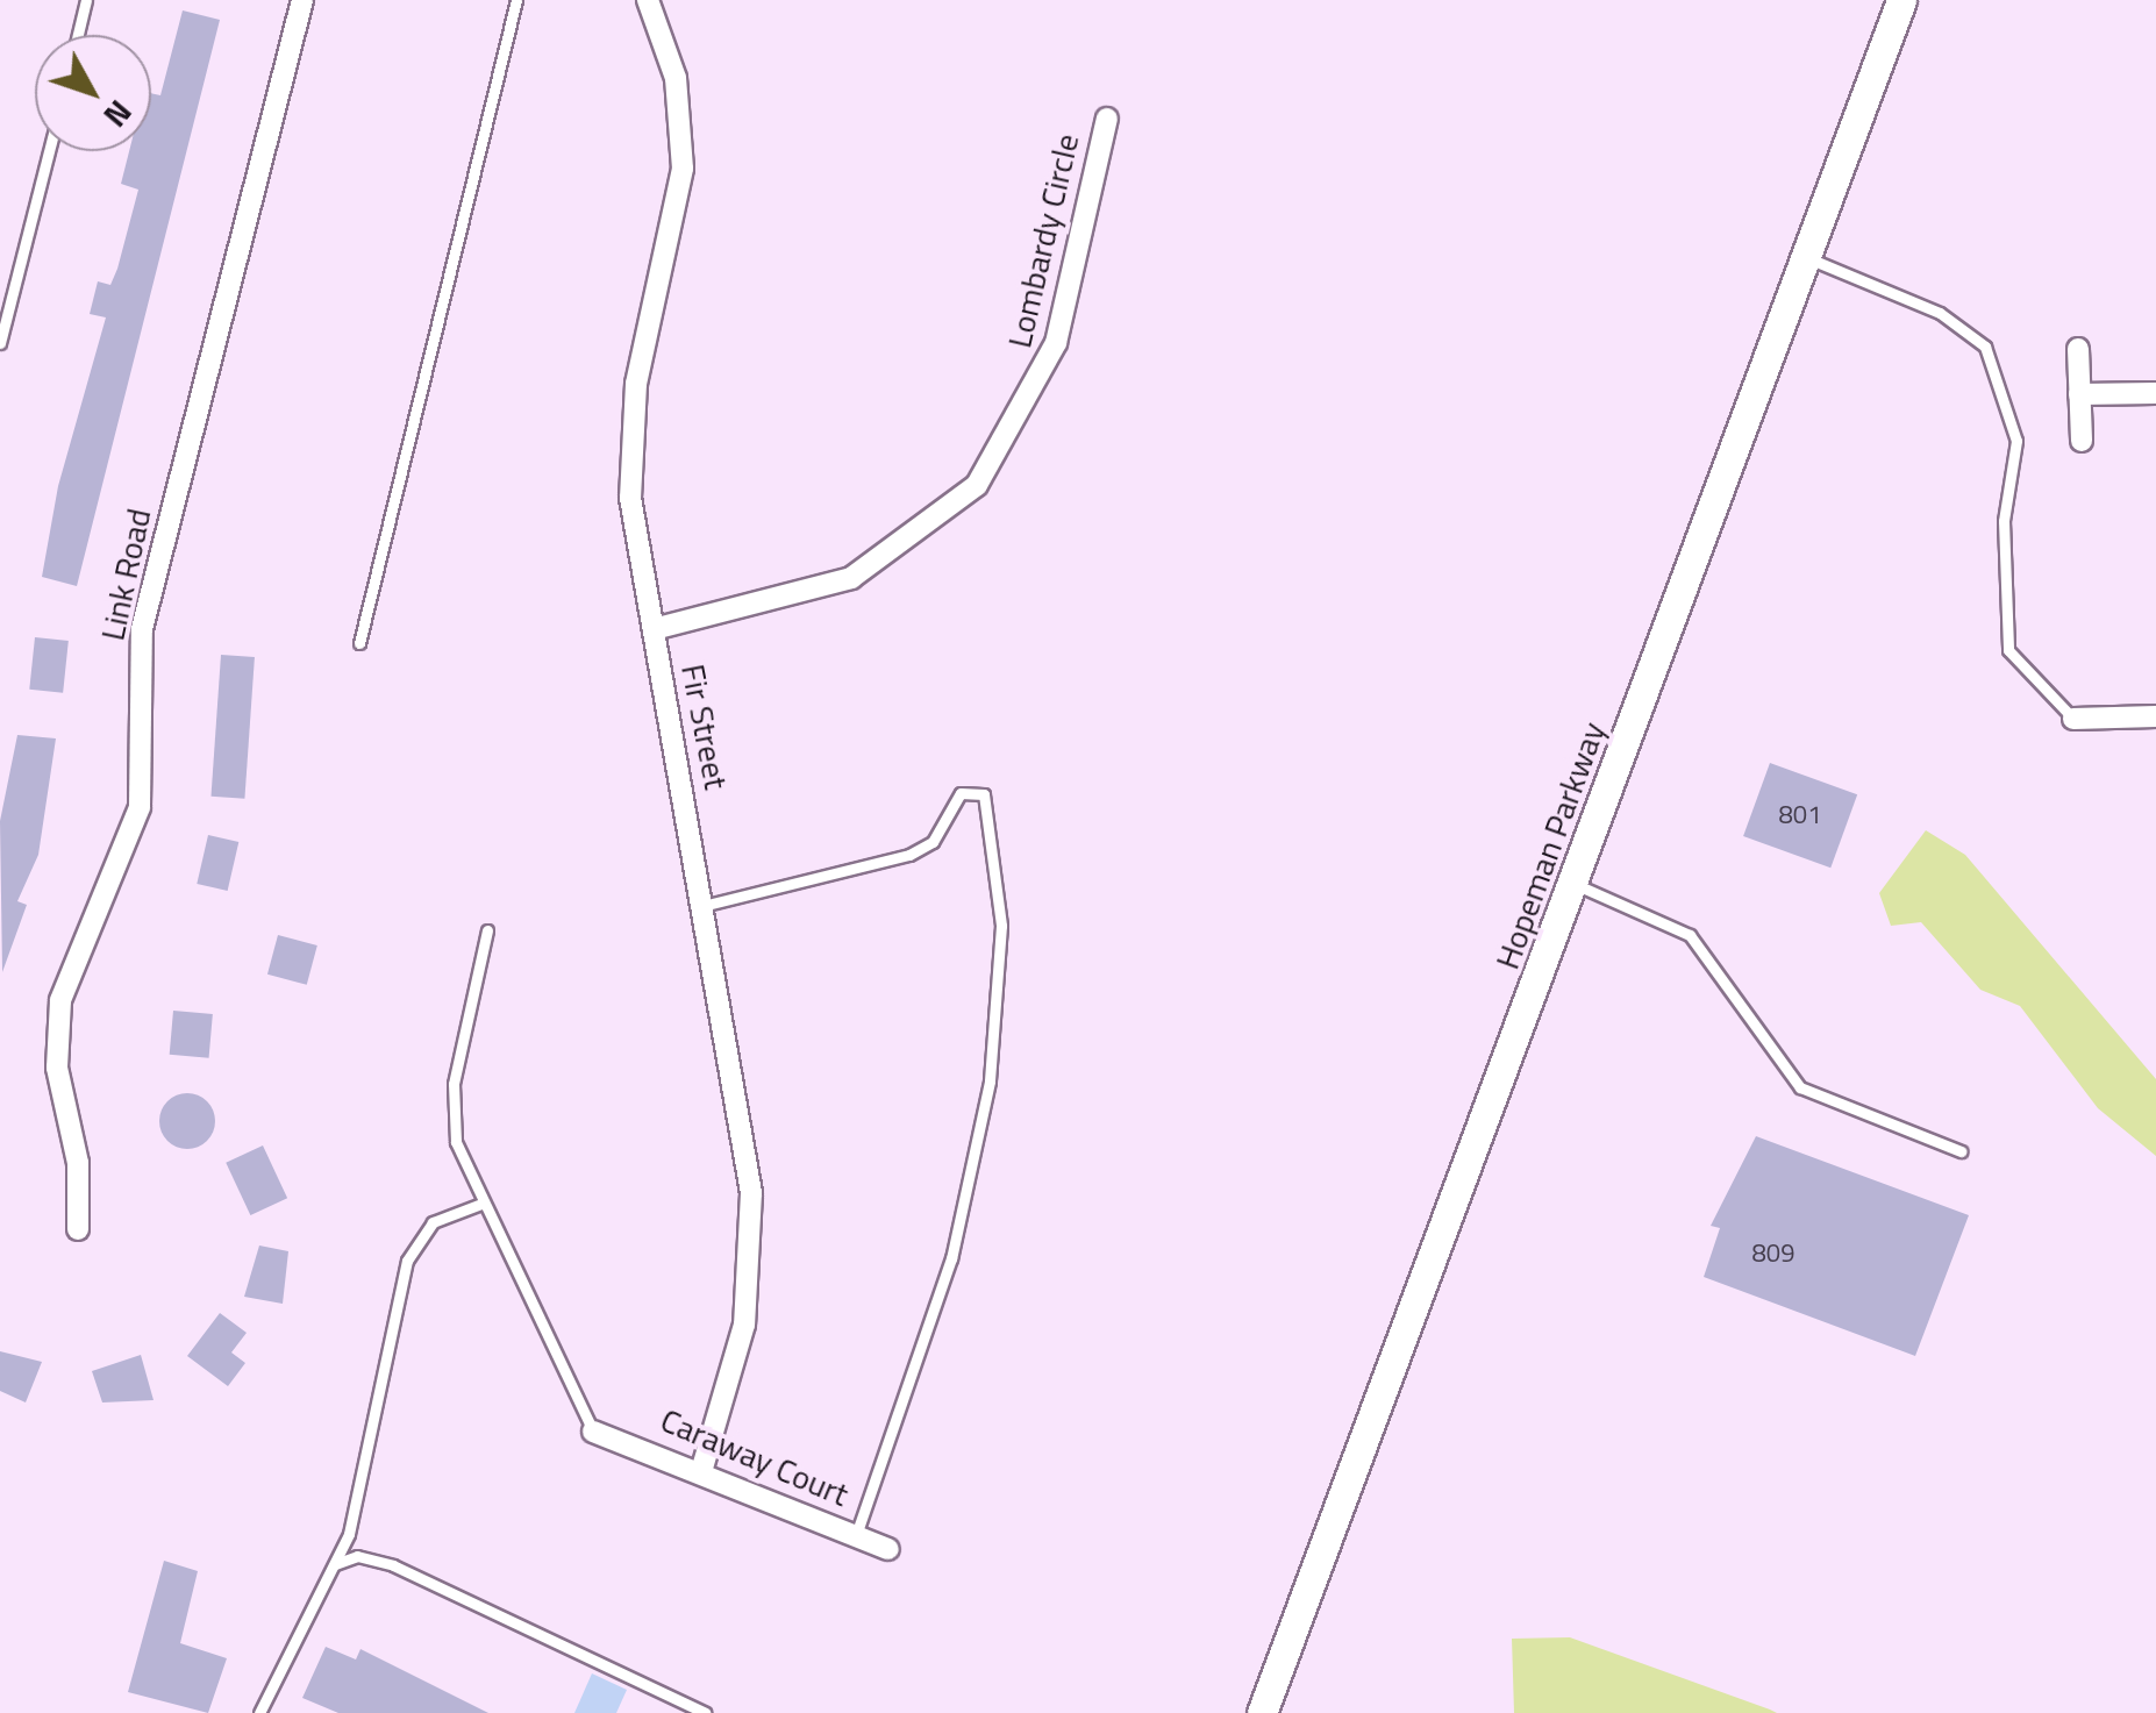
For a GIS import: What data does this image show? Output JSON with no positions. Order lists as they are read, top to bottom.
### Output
{
  "streets": {
    "main road": ["Hopeman Parkway"],
    "street": [
      "Lombardy Circle",
      "Link Road",
      "Fir Street",
      "Caraway Court"
    ]
  },
  "crossings": [
    ["Lombardy Circle", "Fir Street"],
    ["Fir Street", "Caraway Court"]
  ],
  "house_numbers": ["801", "809"],
  "north": "bottom right"
}
